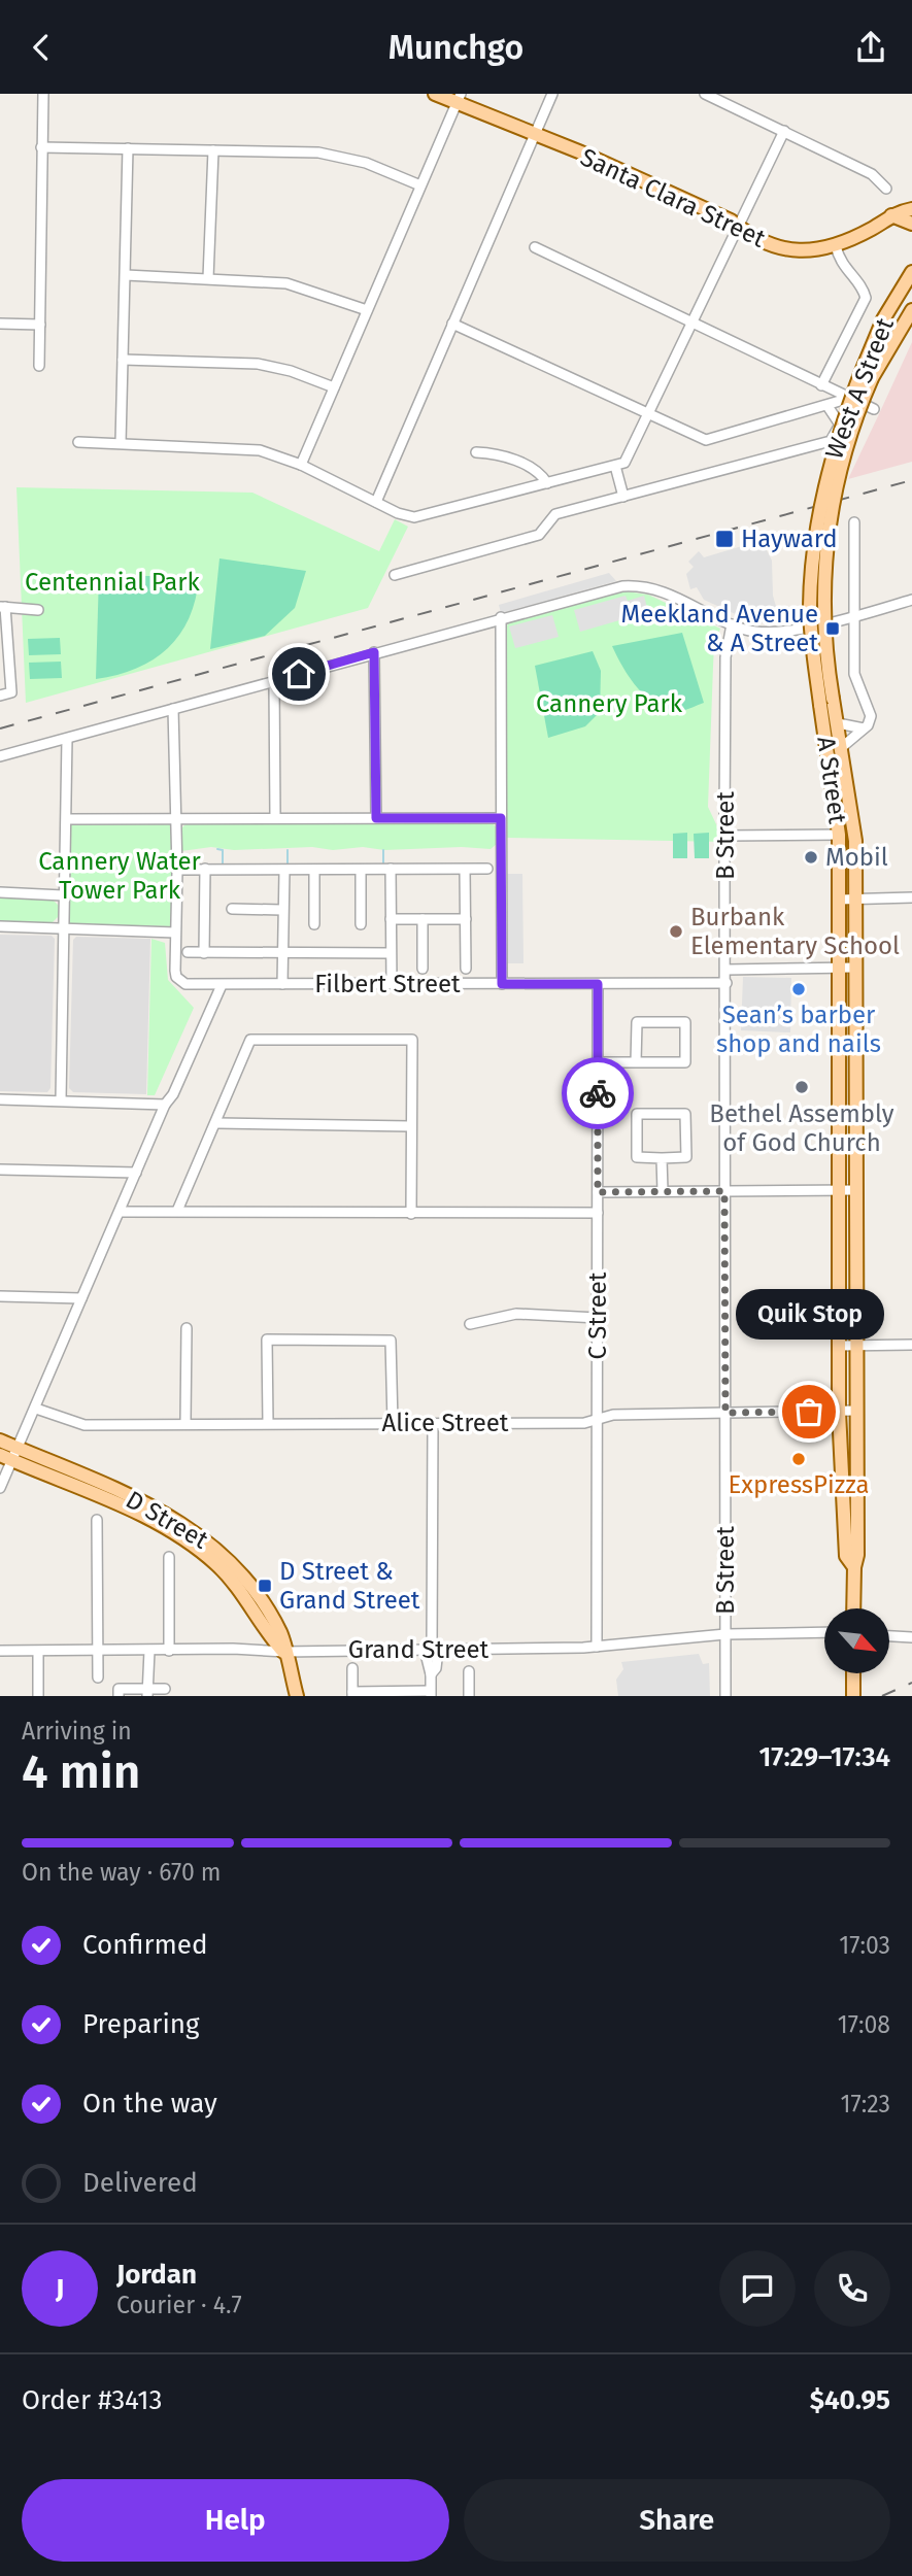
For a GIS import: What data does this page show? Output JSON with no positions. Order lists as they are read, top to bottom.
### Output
{
  "streets": {
    "main road": [
      "Santa Clara Street",
      "West A Street",
      "A Street",
      "D Street"
    ],
    "street": [
      "B Street",
      "Filbert Street",
      "C Street",
      "Alice Street",
      "Grand Street"
    ]
  },
  "crossings": [
    ["West A Street", "A Street"],
    ["A Street", "Alice Street"],
    ["B Street", "Filbert Street"],
    ["B Street", "Alice Street"],
    ["B Street", "Grand Street"],
    ["Filbert Street", "C Street"],
    ["C Street", "Alice Street"],
    ["C Street", "Grand Street"],
    ["D Street", "Grand Street"]
  ],
  "parks": ["Centennial Park", "Cannery Park", "Cannery Water Tower Park"],
  "places": {
    "transit": ["Hayward", "Meekland Avenue & A Street", "D Street & Grand Street"],
    "other": [
      "Mobil",
      "Burbank Elementary School",
      "Sean’s barber shop and nails",
      "Bethel Assembly of God Church",
      "Quik Stop",
      "ExpressPizza"
    ]
  },
  "north": "bottom right",
  "page": {
    "header": "Munchgo",
    "bubble": "Quik Stop",
    "heading": ["4 min", "Arriving in", "17:29–17:34"],
    "panel": [
      "Jordan",
      "Courier · 4.7",
      "Order #3413",
      "$40.95"
    ],
    "bar": "On the way · 670 m",
    "list": [
      ["Confirmed", "17:03"],
      ["Preparing", "17:08"],
      ["On the way", "17:23"],
      "Delivered"
    ],
    "round": "J",
    "buttons": ["Help", "Share"]
  }
}
